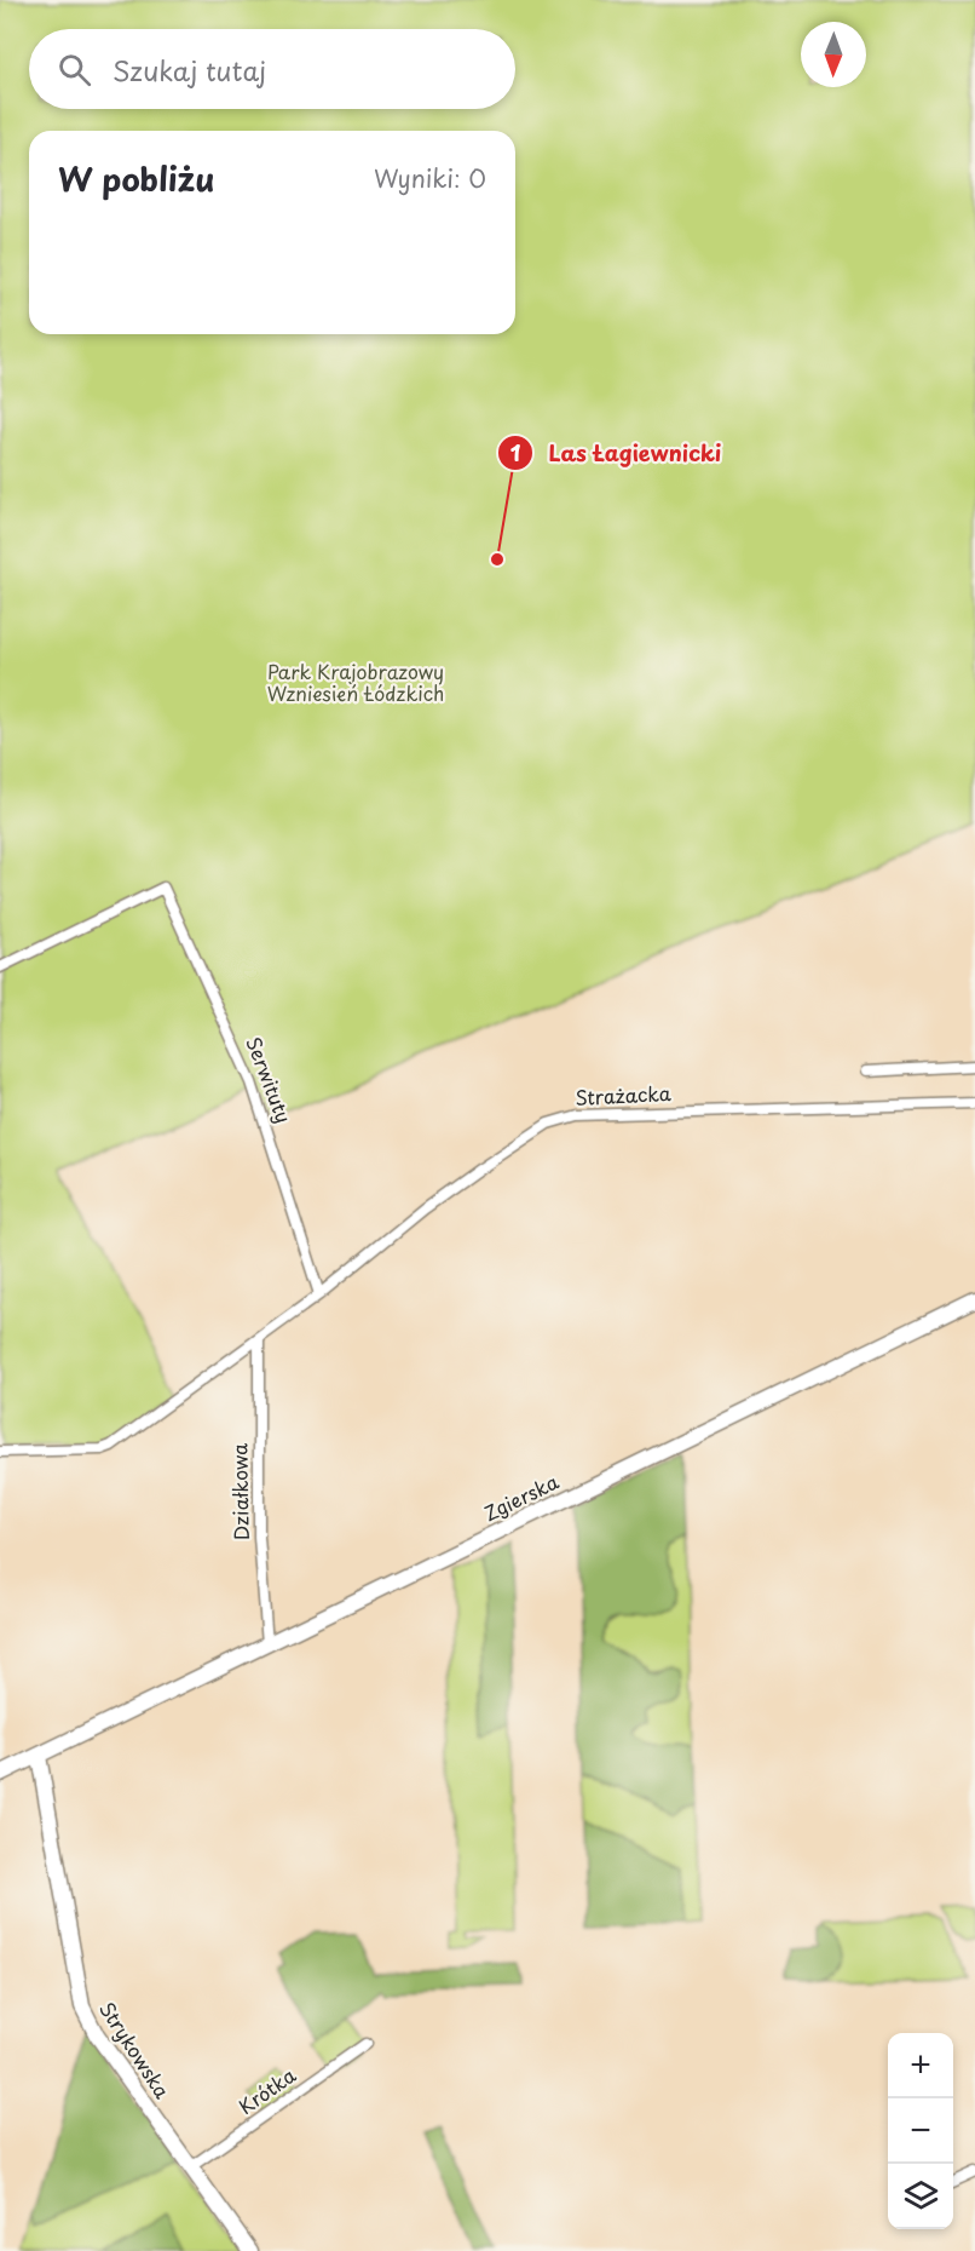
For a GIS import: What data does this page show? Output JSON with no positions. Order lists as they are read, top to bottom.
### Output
{
  "streets": {
    "main road": ["Zgierska", "Strykowska"],
    "street": [
      "Serwituty",
      "Strażacka",
      "Działkowa",
      "Krótka"
    ]
  },
  "crossings": [
    ["Serwituty", "Strażacka"],
    ["Strażacka", "Działkowa"],
    ["Działkowa", "Zgierska"],
    ["Zgierska", "Strykowska"],
    ["Strykowska", "Krótka"]
  ],
  "parks": ["Park Krajobrazowy Wzniesień Łódzkich"],
  "places": ["Las Łagiewnicki"],
  "north": "bottom",
  "page": {
    "search": "Szukaj tutaj",
    "heading": ["W pobliżu", "Wyniki: 0"],
    "map_buttons": ["+", "−"]
  }
}
